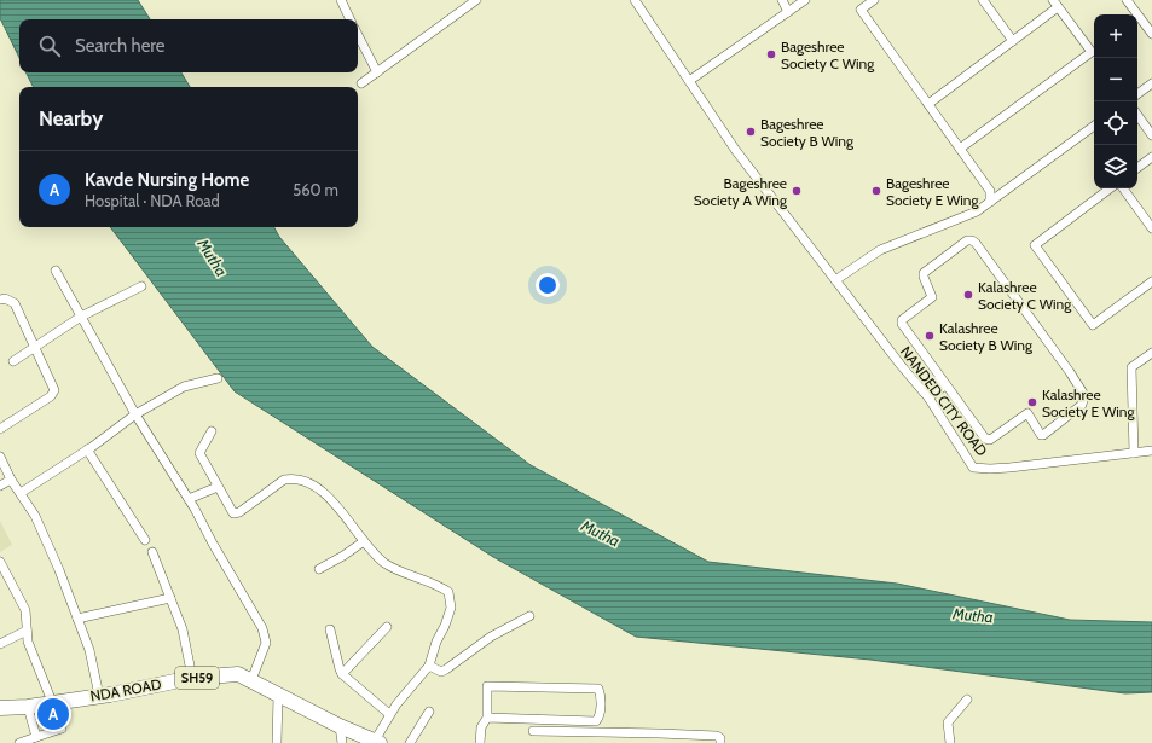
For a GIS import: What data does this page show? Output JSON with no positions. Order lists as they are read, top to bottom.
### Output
{
  "streets": {
    "main road": ["SH59", "NDA ROAD"],
    "street": ["NANDED CITY ROAD"]
  },
  "water": ["Mutha"],
  "places": [
    "Bageshree Society C Wing",
    "Bageshree Society B Wing",
    "Bageshree Society A Wing",
    "Bageshree Society E Wing",
    "Kalashree Society C Wing",
    "Kalashree Society B Wing",
    "Kalashree Society E Wing"
  ],
  "page": {
    "map_buttons": ["+", "−"],
    "search": "Search here",
    "heading": "Nearby",
    "list": [
      {
        "mark": "A",
        "name": "Kavde Nursing Home",
        "note": "Hospital · NDA Road",
        "value": "560 m"
      }
    ],
    "pins": "A"
  }
}
